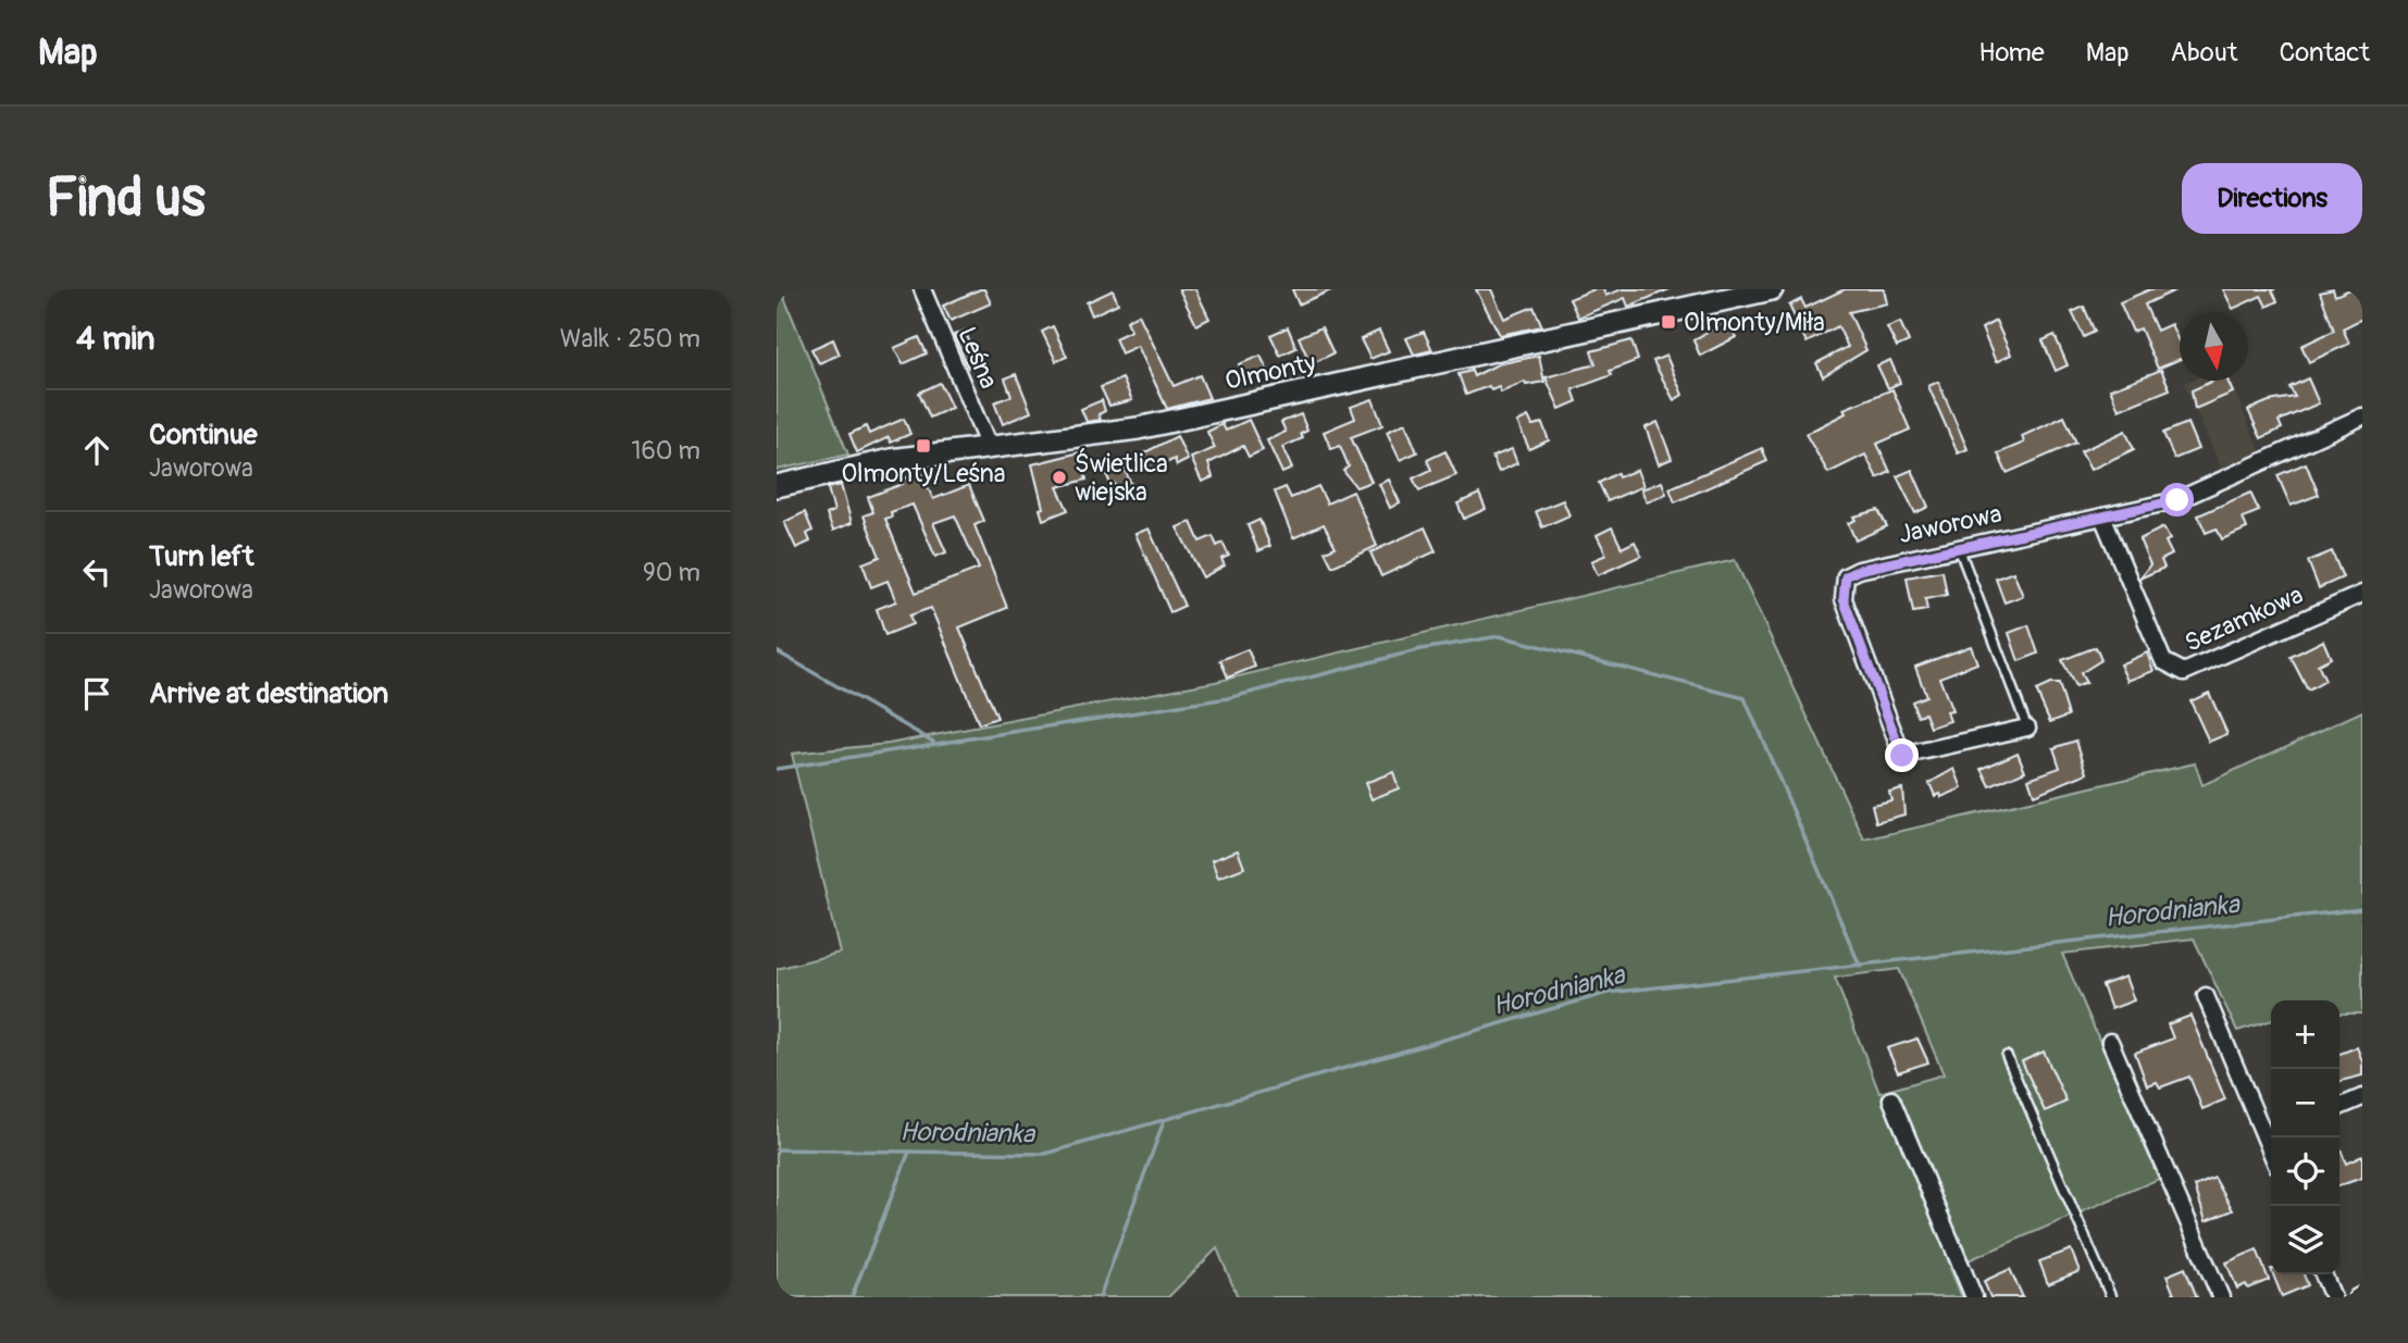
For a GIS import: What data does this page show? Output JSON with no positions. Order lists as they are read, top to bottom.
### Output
{
  "streets": {
    "street": [
      "Leśna",
      "Olmonty",
      "Jaworowa",
      "Sezamkowa"
    ]
  },
  "crossings": [
    ["Leśna", "Olmonty"],
    ["Jaworowa", "Sezamkowa"]
  ],
  "water": ["Horodnianka"],
  "places": {
    "transit": ["Olmonty/Miła", "Olmonty/Leśna"],
    "other": ["Świetlica wiejska"]
  },
  "north": "bottom",
  "page": {
    "header": "Map",
    "nav": [
      "Home",
      "Map",
      "About",
      "Contact"
    ],
    "buttons": "Directions",
    "title": "Find us",
    "heading": ["4 min", "Walk · 250 m"],
    "list": [
      ["Continue", "Jaworowa", "160 m"],
      ["Turn left", "Jaworowa", "90 m"],
      "Arrive at destination"
    ],
    "map_buttons": ["+", "−"]
  }
}
